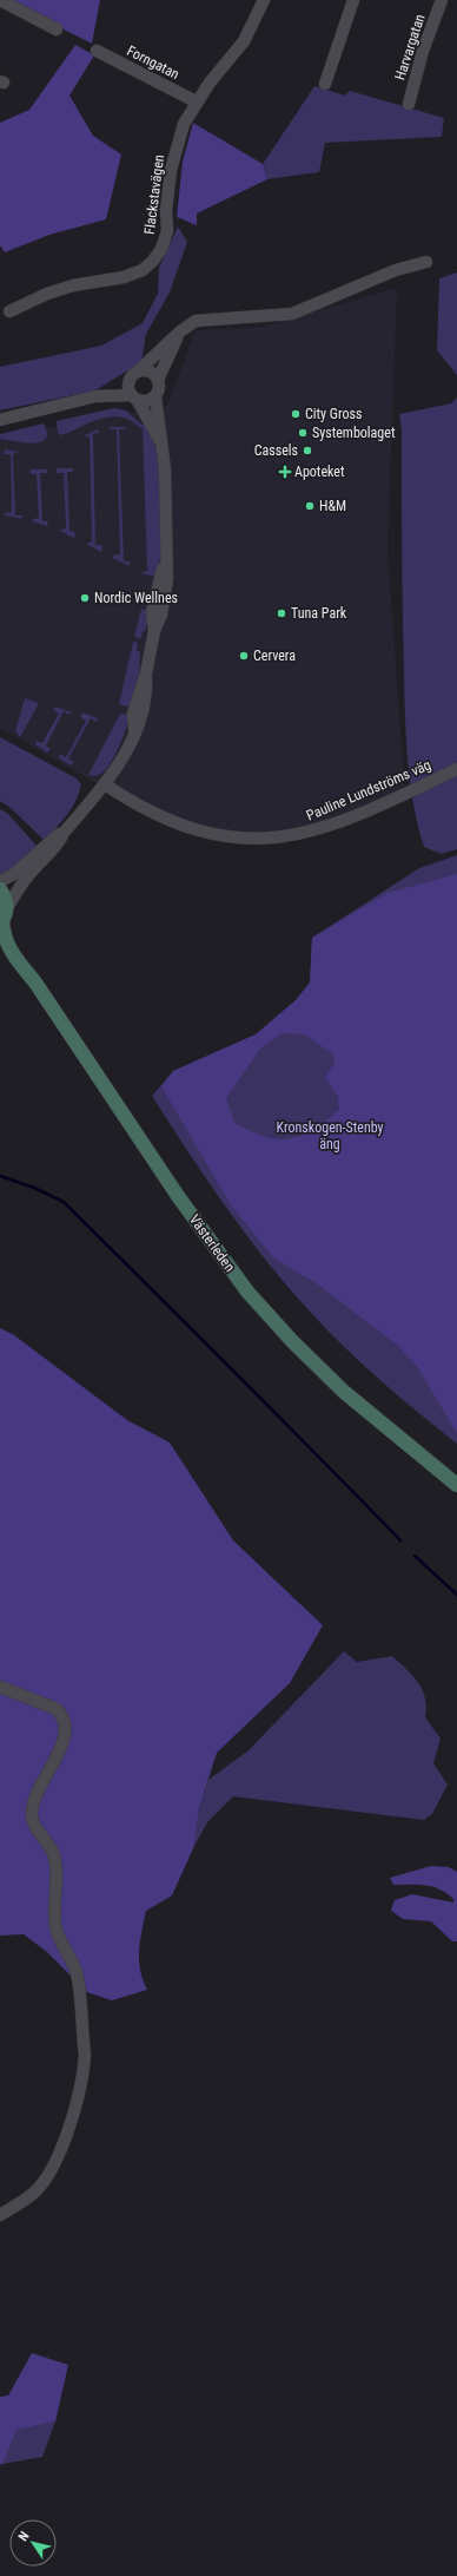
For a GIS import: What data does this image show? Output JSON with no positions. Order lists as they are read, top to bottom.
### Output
{
  "streets": {
    "main road": ["Västerleden"],
    "street": [
      "Harvargatan",
      "Forngatan",
      "Flackstavägen",
      "Pauline Lundströms väg"
    ]
  },
  "crossings": [
    ["Forngatan", "Flackstavägen"]
  ],
  "parks": ["Kronskogen-Stenby äng"],
  "places": {
    "other": [
      "City Gross",
      "Systembolaget",
      "Cassels",
      "H&M",
      "Nordic Wellnes",
      "Tuna Park",
      "Cervera"
    ],
    "health": ["Apoteket"]
  },
  "north": "top left"
}
